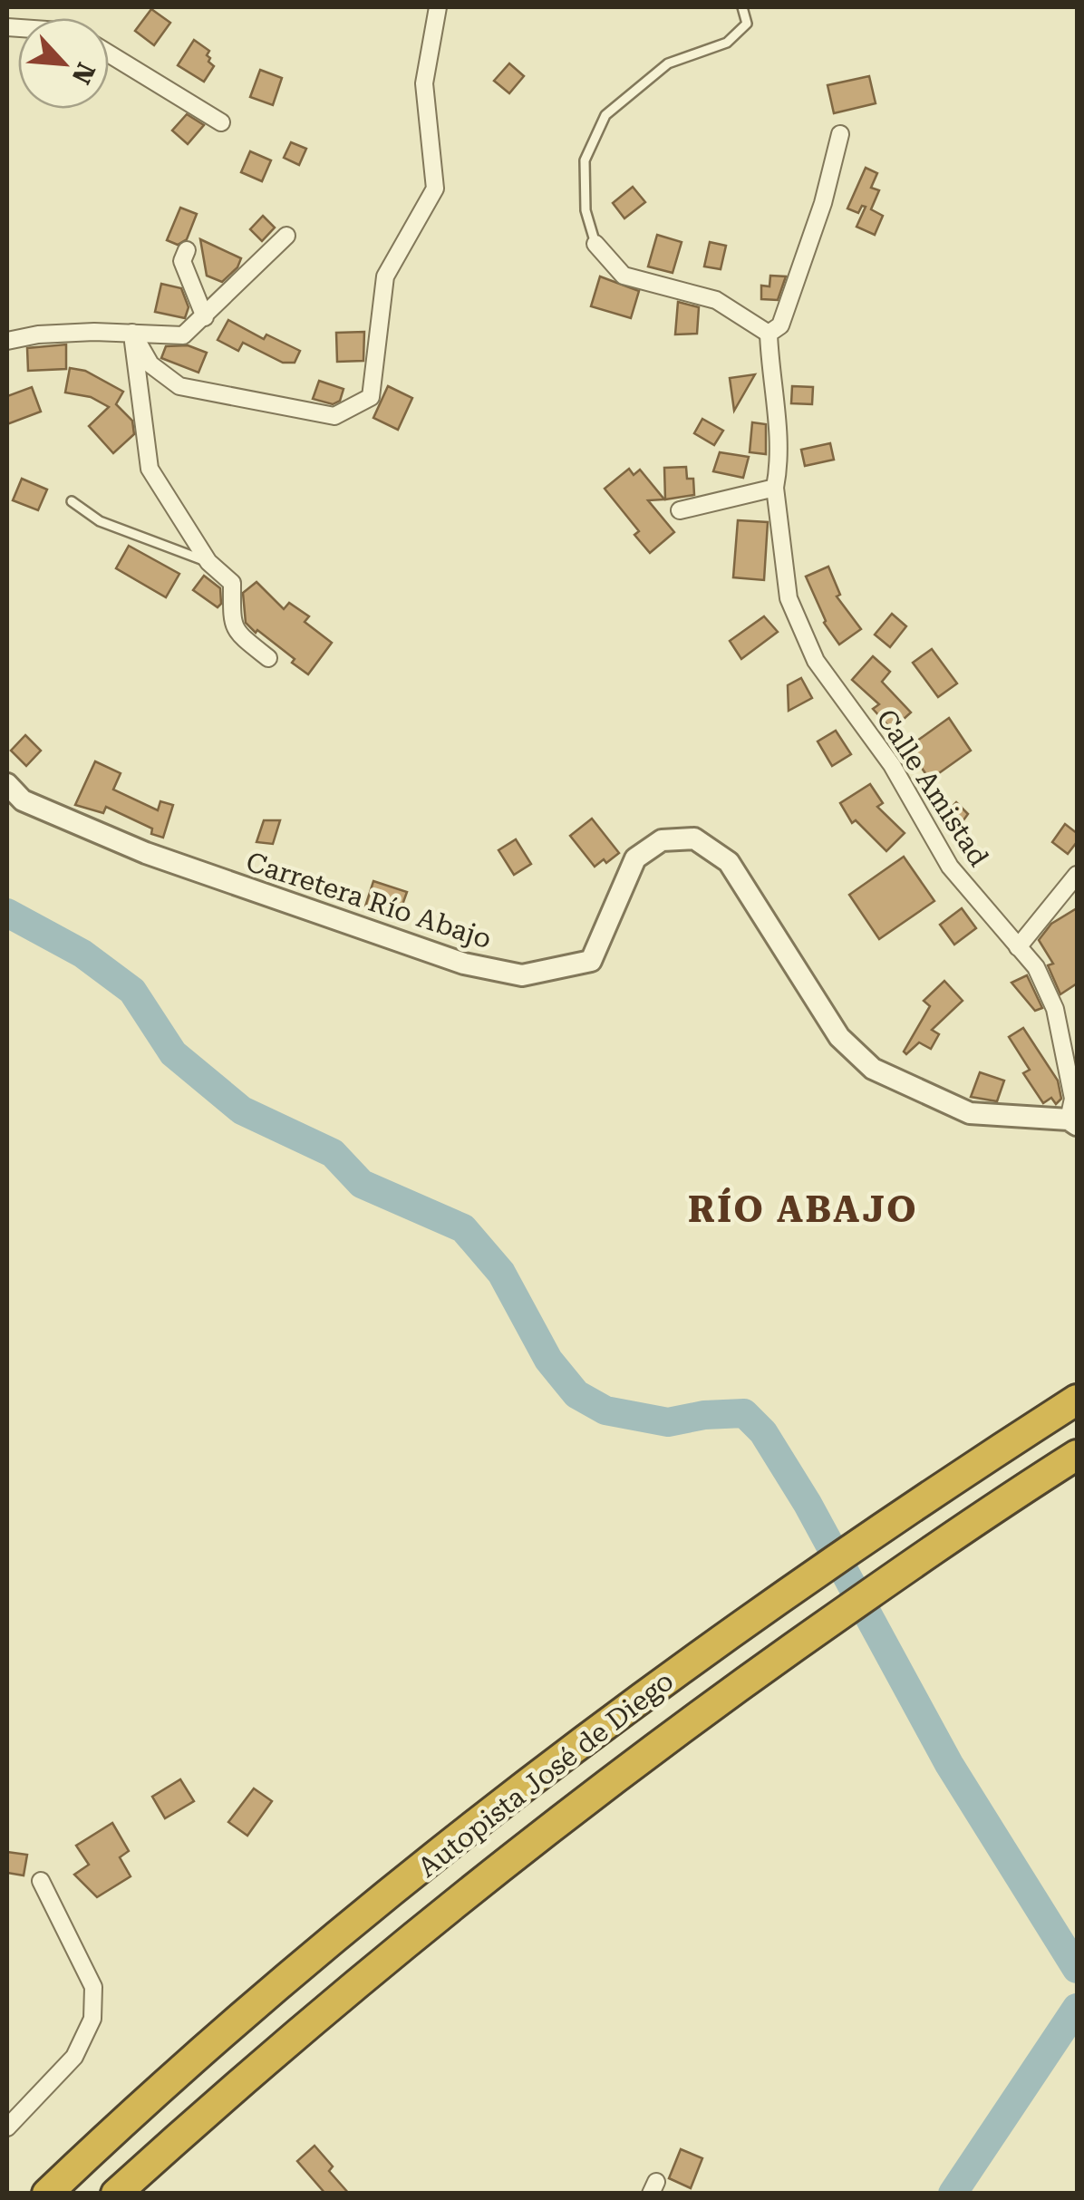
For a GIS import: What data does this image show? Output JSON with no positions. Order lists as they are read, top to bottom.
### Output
{
  "streets": {
    "highway": ["Autopista José de Diego"],
    "street": ["Calle Amistad", "Carretera Río Abajo"]
  },
  "crossings": [
    ["Calle Amistad", "Carretera Río Abajo"]
  ],
  "districts": ["RÍO ABAJO"],
  "north": "bottom right"
}
